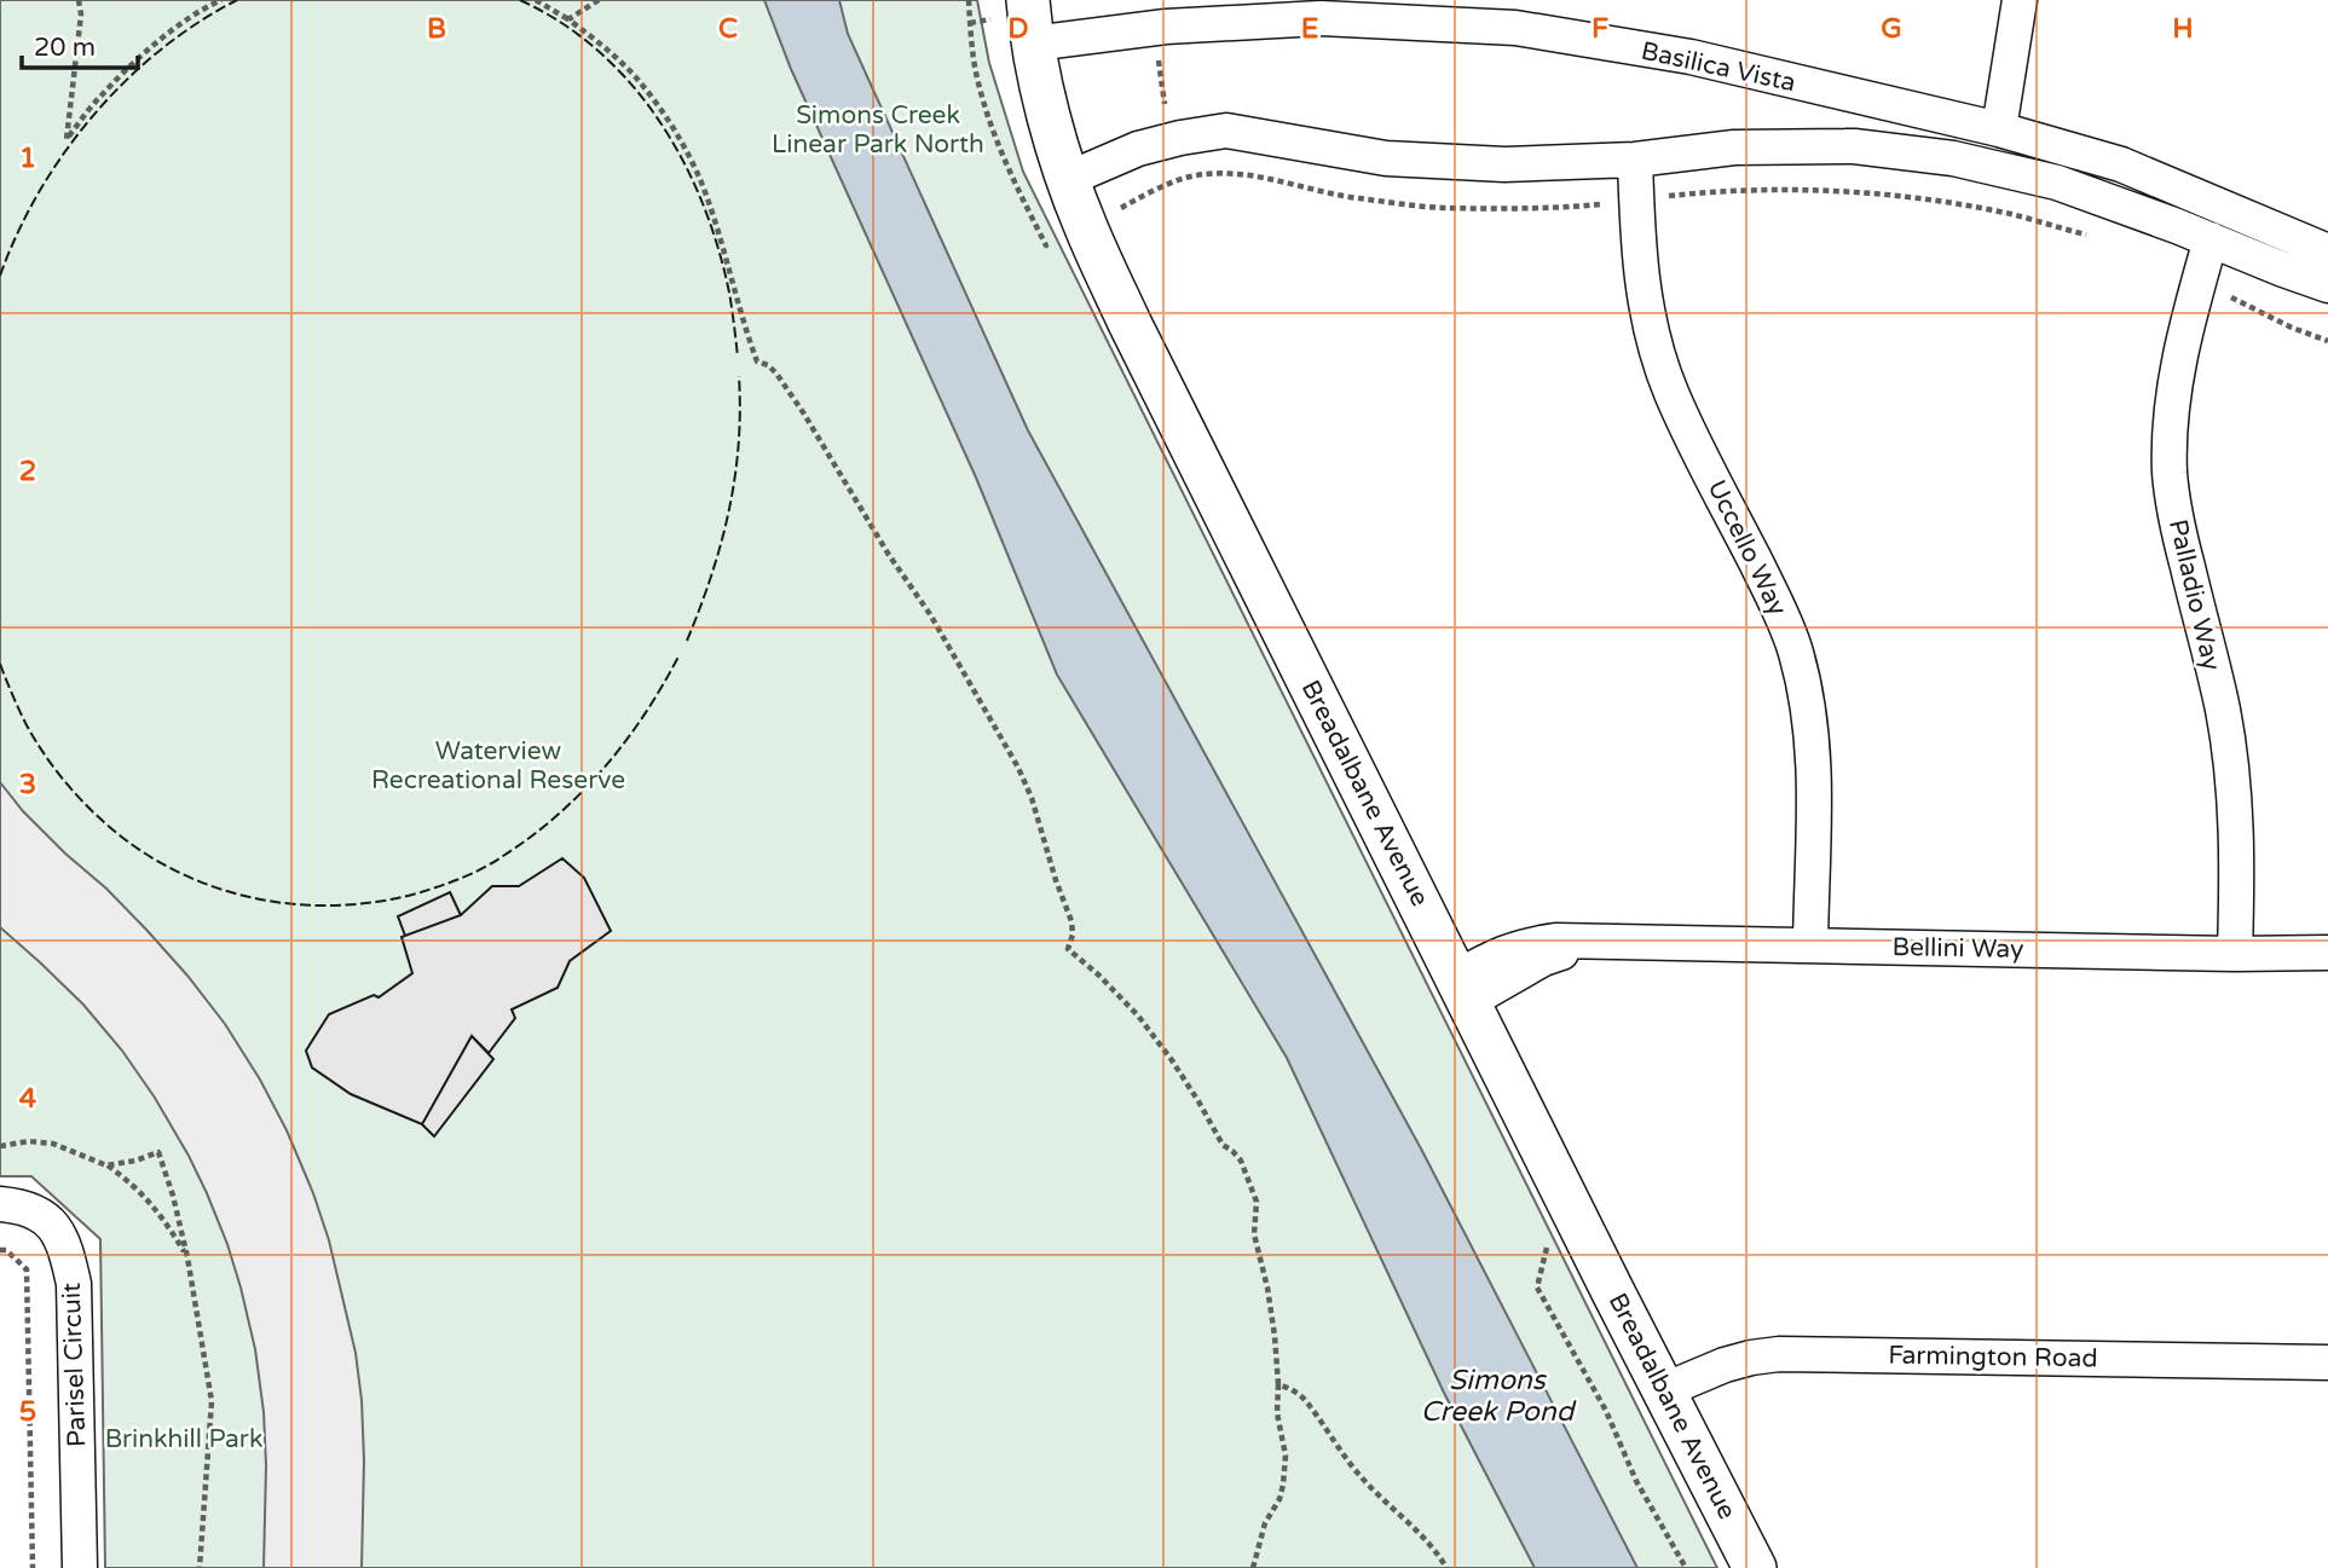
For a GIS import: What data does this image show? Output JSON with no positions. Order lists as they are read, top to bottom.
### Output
{
  "streets": {
    "street": [
      "Basilica Vista",
      "Uccello Way",
      "Palladio Way",
      "Breadalbane Avenue",
      "Bellini Way",
      "Farmington Road",
      "Parisel Circuit"
    ]
  },
  "crossings": [
    ["Basilica Vista", "Breadalbane Avenue"],
    ["Uccello Way", "Bellini Way"],
    ["Palladio Way", "Bellini Way"],
    ["Breadalbane Avenue", "Bellini Way"],
    ["Breadalbane Avenue", "Farmington Road"]
  ],
  "water": ["Simons Creek Pond"],
  "parks": ["Simons Creek Linear Park North", "Waterview Recreational Reserve", "Brinkhill Park"],
  "scale_bar": "20 m",
  "grid": {
    "columns": [
      "B",
      "C",
      "D",
      "E",
      "F",
      "G",
      "H"
    ],
    "rows": [
      "1",
      "2",
      "3",
      "4",
      "5"
    ]
  }
}
